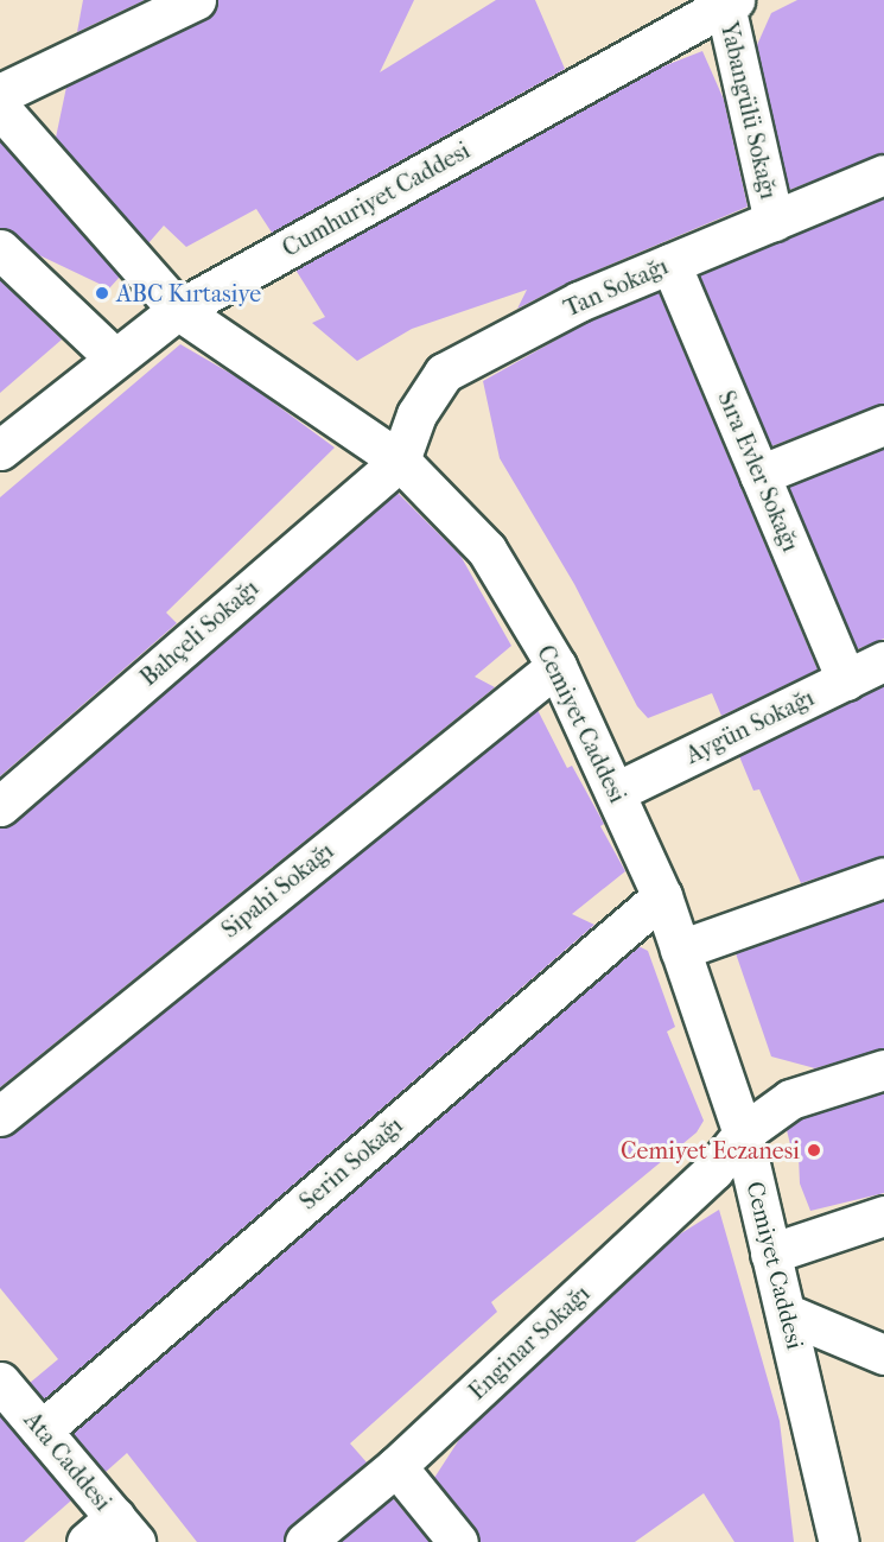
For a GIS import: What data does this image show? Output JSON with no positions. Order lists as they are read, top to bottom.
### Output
{
  "streets": {
    "street": [
      "Yabangülü Sokağı",
      "Cumhuriyet Caddesi",
      "Tan Sokağı",
      "Sıra Evler Sokağı",
      "Bahçeli Sokağı",
      "Cemiyet Caddesi",
      "Aygün Sokağı",
      "Sipahi Sokağı",
      "Serin Sokağı",
      "Enginar Sokağı",
      "Ata Caddesi"
    ]
  },
  "crossings": [
    ["Yabangülü Sokağı", "Cumhuriyet Caddesi"],
    ["Yabangülü Sokağı", "Tan Sokağı"],
    ["Cumhuriyet Caddesi", "Cemiyet Caddesi"],
    ["Tan Sokağı", "Sıra Evler Sokağı"],
    ["Tan Sokağı", "Bahçeli Sokağı"],
    ["Tan Sokağı", "Cemiyet Caddesi"],
    ["Sıra Evler Sokağı", "Aygün Sokağı"],
    ["Bahçeli Sokağı", "Cemiyet Caddesi"],
    ["Cemiyet Caddesi", "Aygün Sokağı"],
    ["Cemiyet Caddesi", "Sipahi Sokağı"],
    ["Cemiyet Caddesi", "Serin Sokağı"],
    ["Cemiyet Caddesi", "Enginar Sokağı"],
    ["Serin Sokağı", "Ata Caddesi"]
  ],
  "places": ["ABC Kırtasiye", "Cemiyet Eczanesi"]
}
